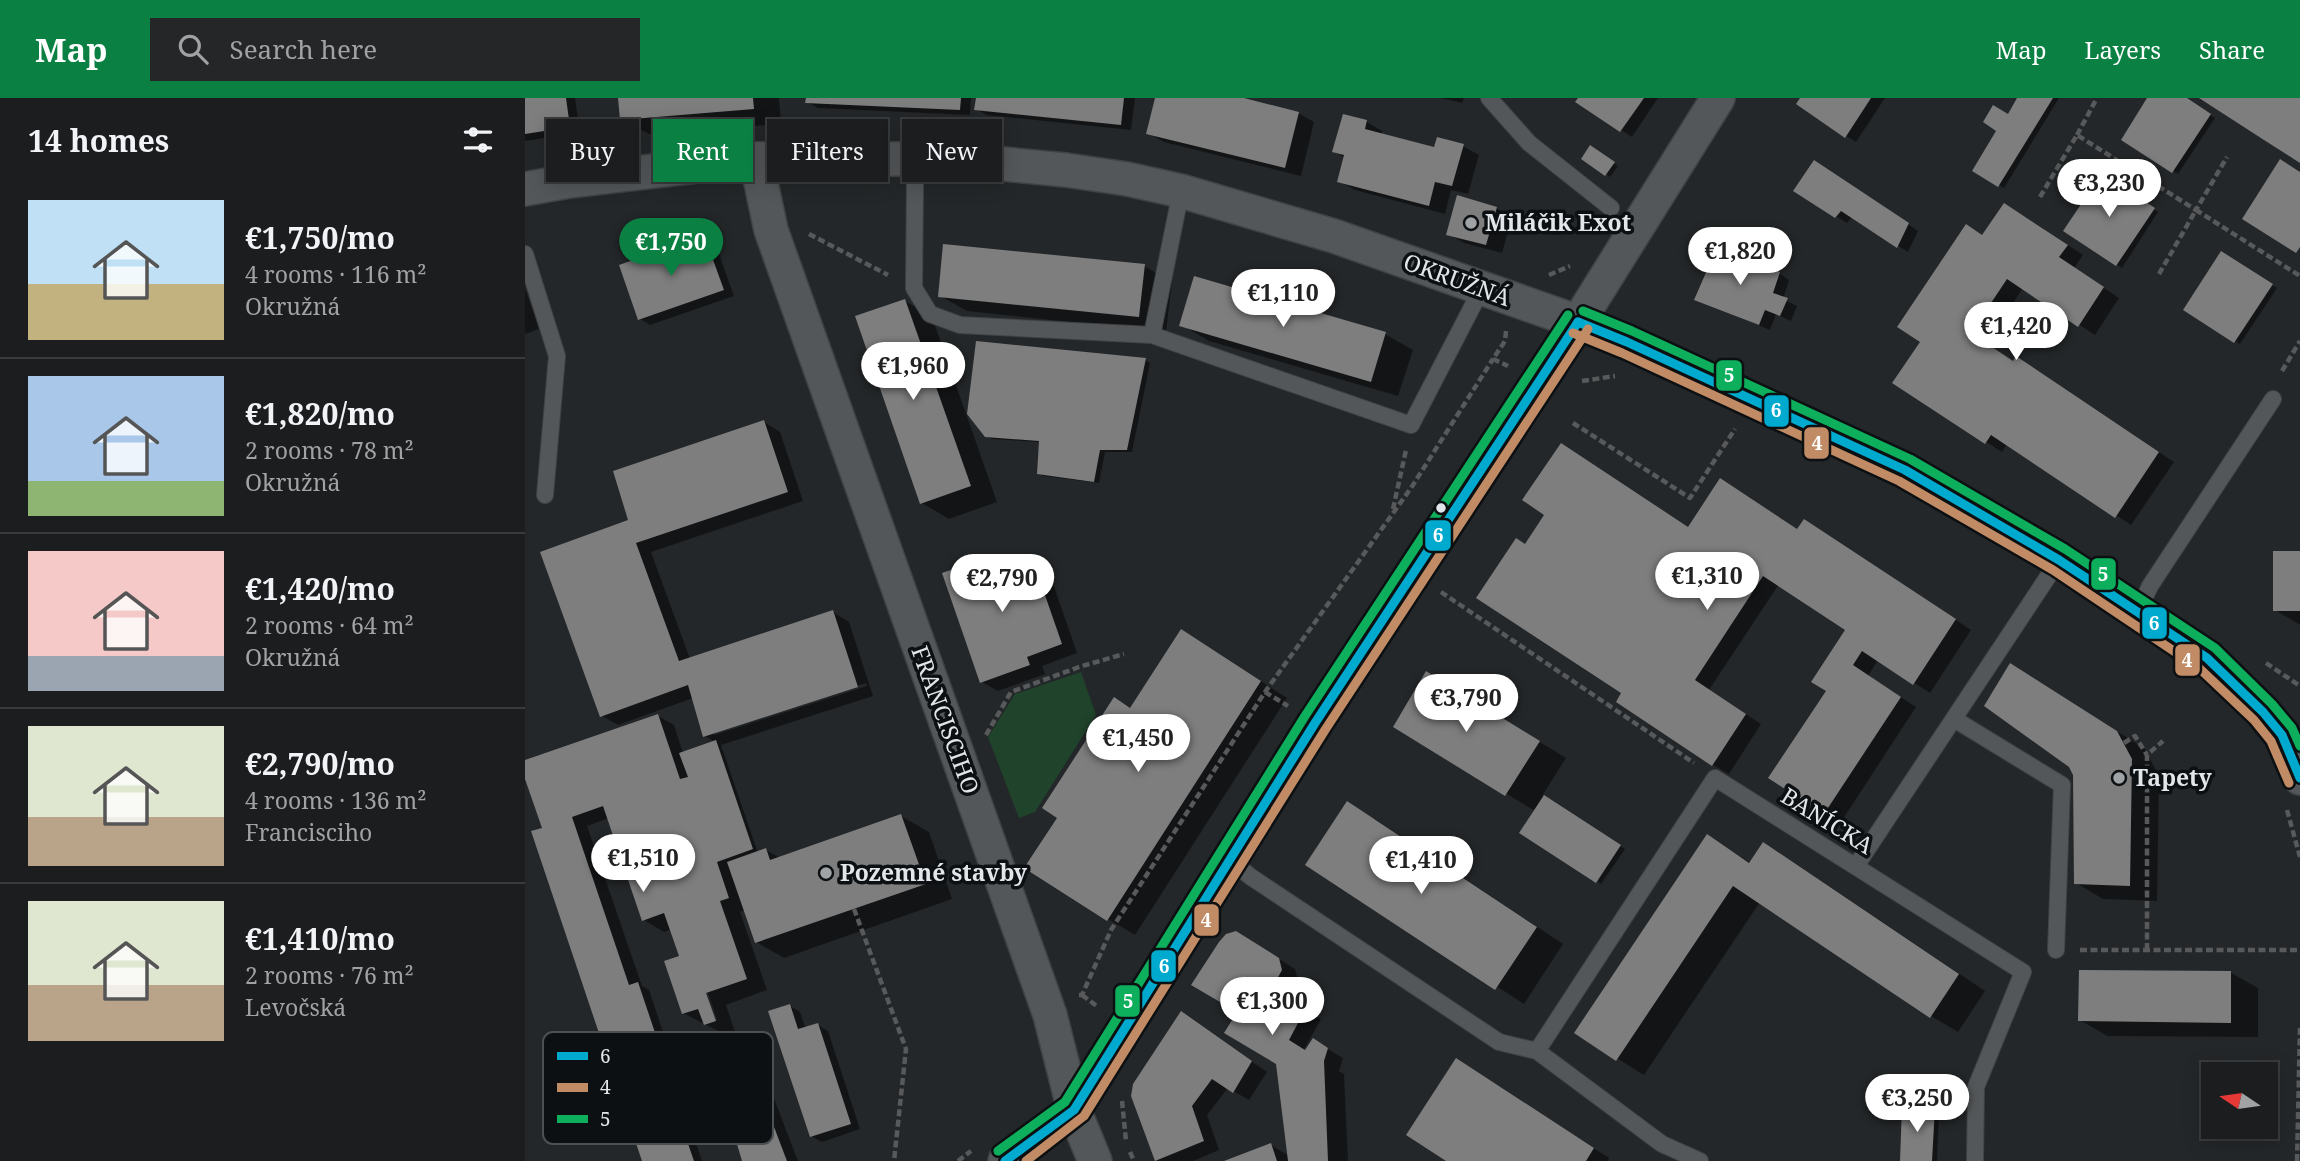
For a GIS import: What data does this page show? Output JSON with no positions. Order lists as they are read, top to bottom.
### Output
{
  "streets": {
    "street": ["OKRUŽNÁ", "FRANCISCIHO"],
    "lane": ["BANÍCKA"]
  },
  "crossings": [
    ["OKRUŽNÁ", "FRANCISCIHO"]
  ],
  "places": ["Miláčik Exot", "Tapety", "Pozemné stavby"],
  "lines": ["transit line 5", "transit line 6", "transit line 4"],
  "legend": ["6", "4", "5"],
  "north": "left",
  "page": {
    "header": "Map",
    "search": "Search here",
    "nav": ["Map", "Layers", "Share"],
    "heading": "14 homes",
    "chip": [
      "Buy",
      "Rent",
      "Filters",
      "New"
    ],
    "price": [
      "€3,230",
      "€1,750",
      "€1,820",
      "€1,110",
      "€1,420",
      "€1,960",
      "€1,310",
      "€2,790",
      "€3,790",
      "€1,450",
      "€1,510",
      "€1,410",
      "€1,300",
      "€3,250"
    ],
    "list": [
      {
        "name": "€1,750/mo",
        "note": "4 rooms · 116 m² · Okružná"
      },
      {
        "name": "€1,820/mo",
        "note": "2 rooms · 78 m² · Okružná"
      },
      {
        "name": "€1,420/mo",
        "note": "2 rooms · 64 m² · Okružná"
      },
      {
        "name": "€2,790/mo",
        "note": "4 rooms · 136 m² · Francisciho"
      },
      {
        "name": "€1,410/mo",
        "note": "2 rooms · 76 m² · Levočská"
      }
    ]
  }
}
